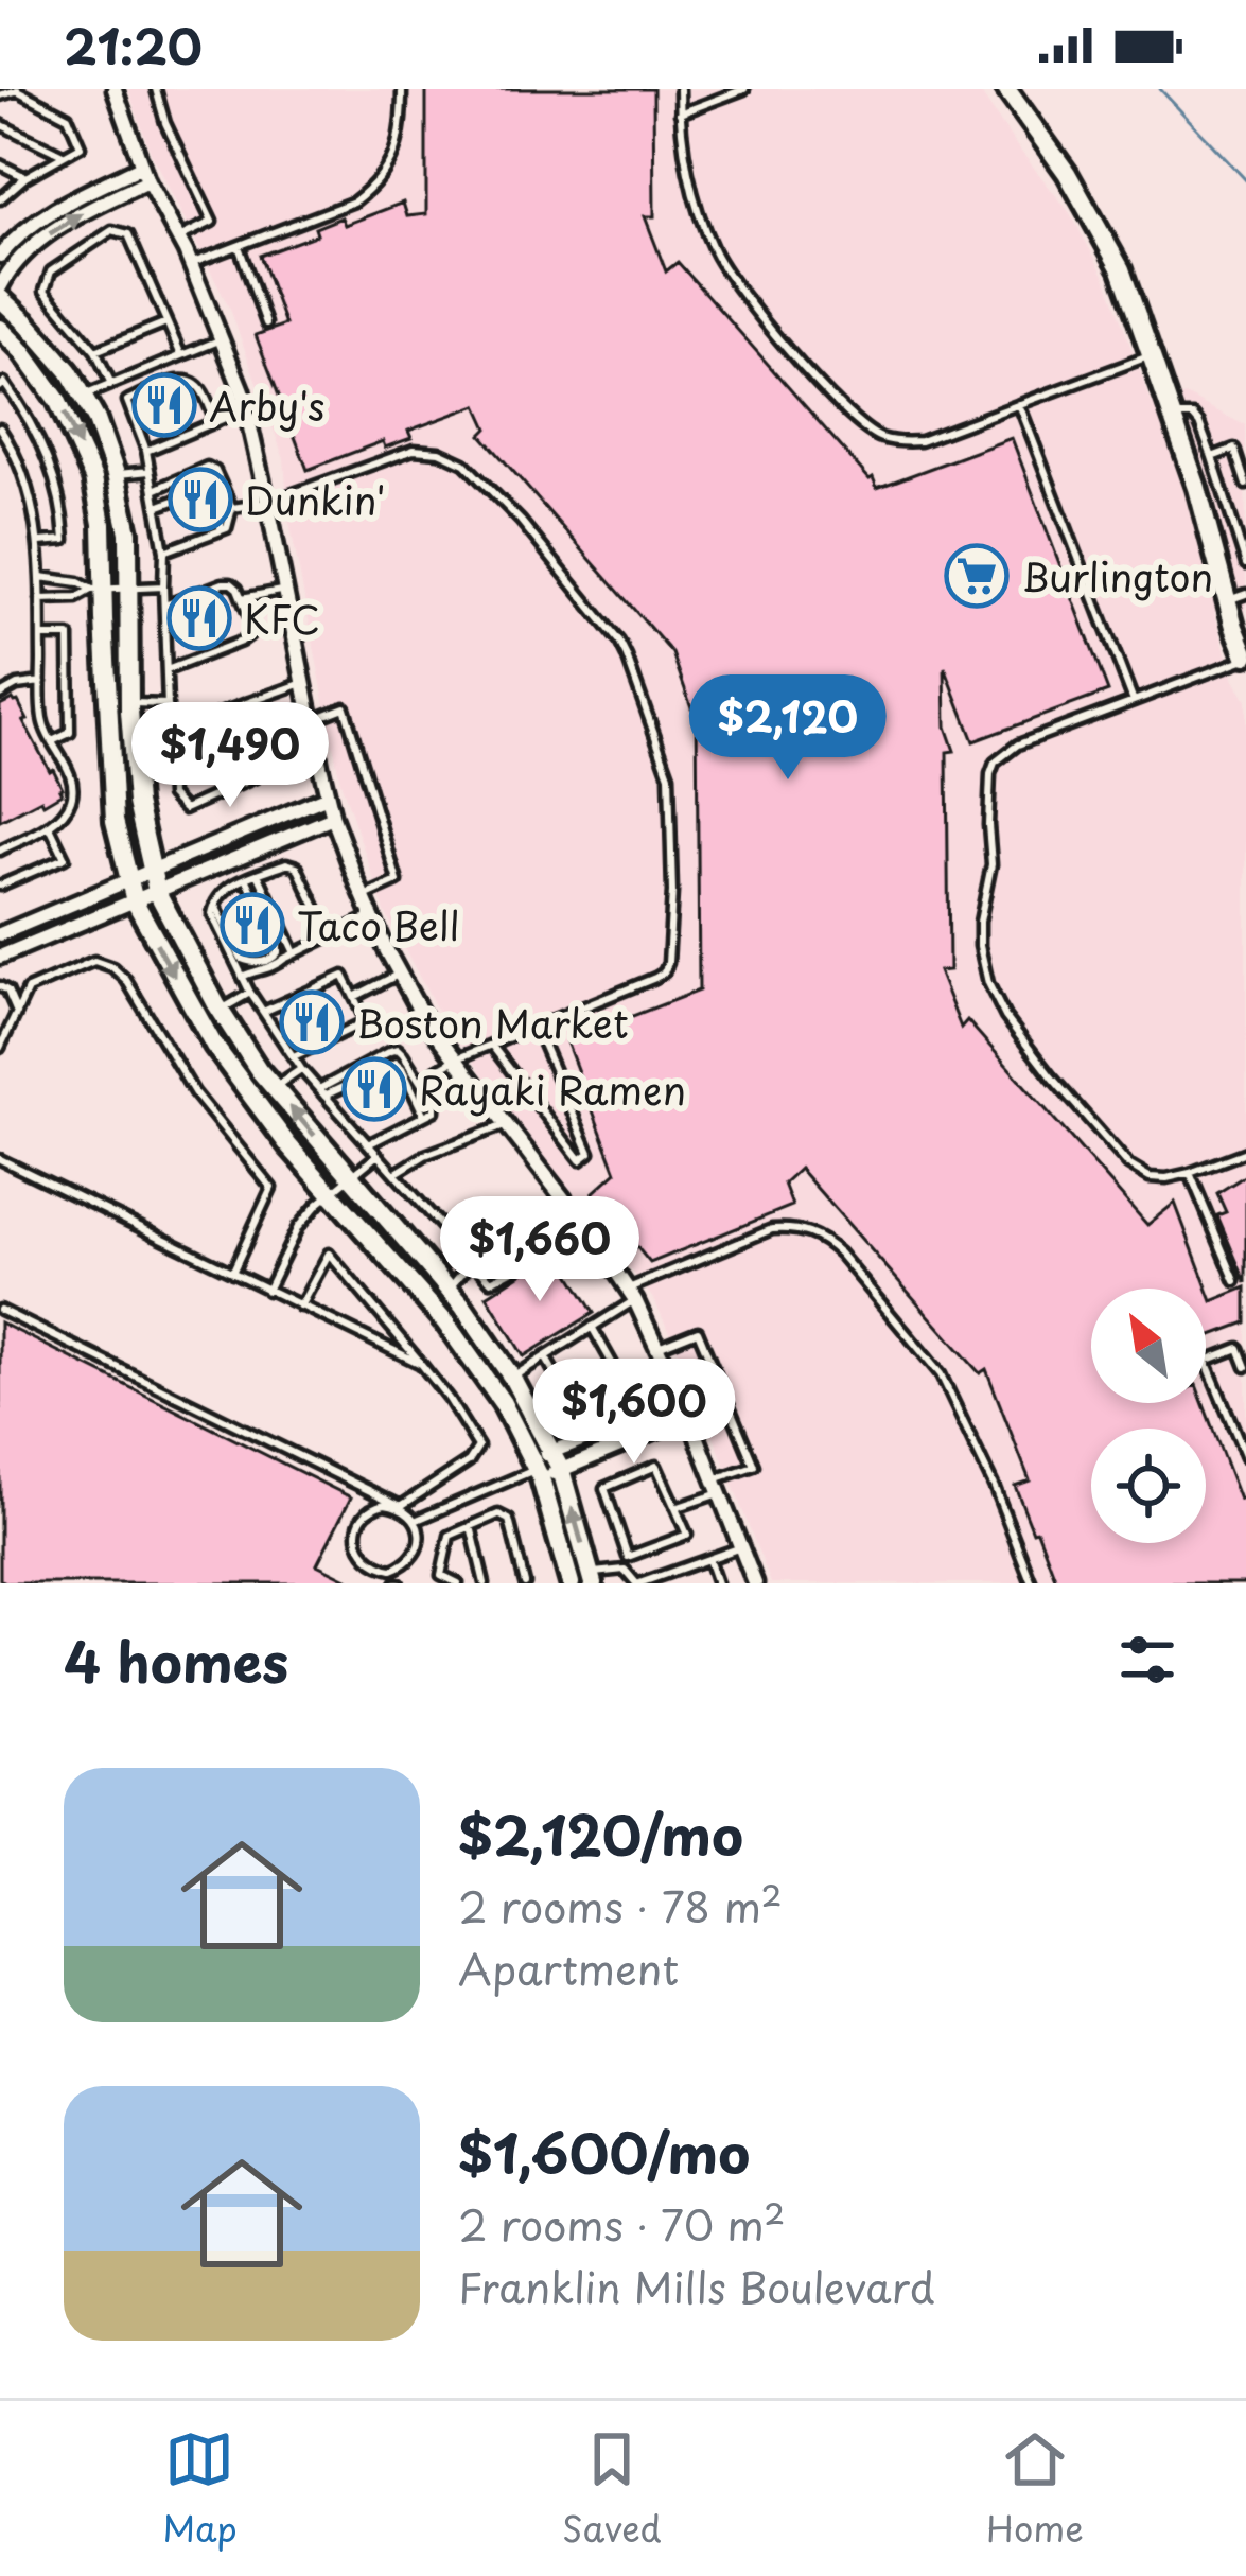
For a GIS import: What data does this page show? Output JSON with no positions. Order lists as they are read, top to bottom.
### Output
{
  "places": {
    "restaurant": [
      "Arby's",
      "Dunkin'",
      "KFC",
      "Taco Bell",
      "Boston Market",
      "Rayaki Ramen"
    ],
    "supermarket": ["Burlington"]
  },
  "north": "top left",
  "page": {
    "status": "21:20",
    "price": [
      "$2,120",
      "$1,490",
      "$1,660",
      "$1,600"
    ],
    "heading": "4 homes",
    "list": [
      {
        "name": "$2,120/mo",
        "note": "2 rooms · 78 m² · Apartment"
      },
      {
        "name": "$1,600/mo",
        "note": "2 rooms · 70 m² · Franklin Mills Boulevard"
      }
    ],
    "tabs": ["Map", "Saved", "Home"]
  }
}
